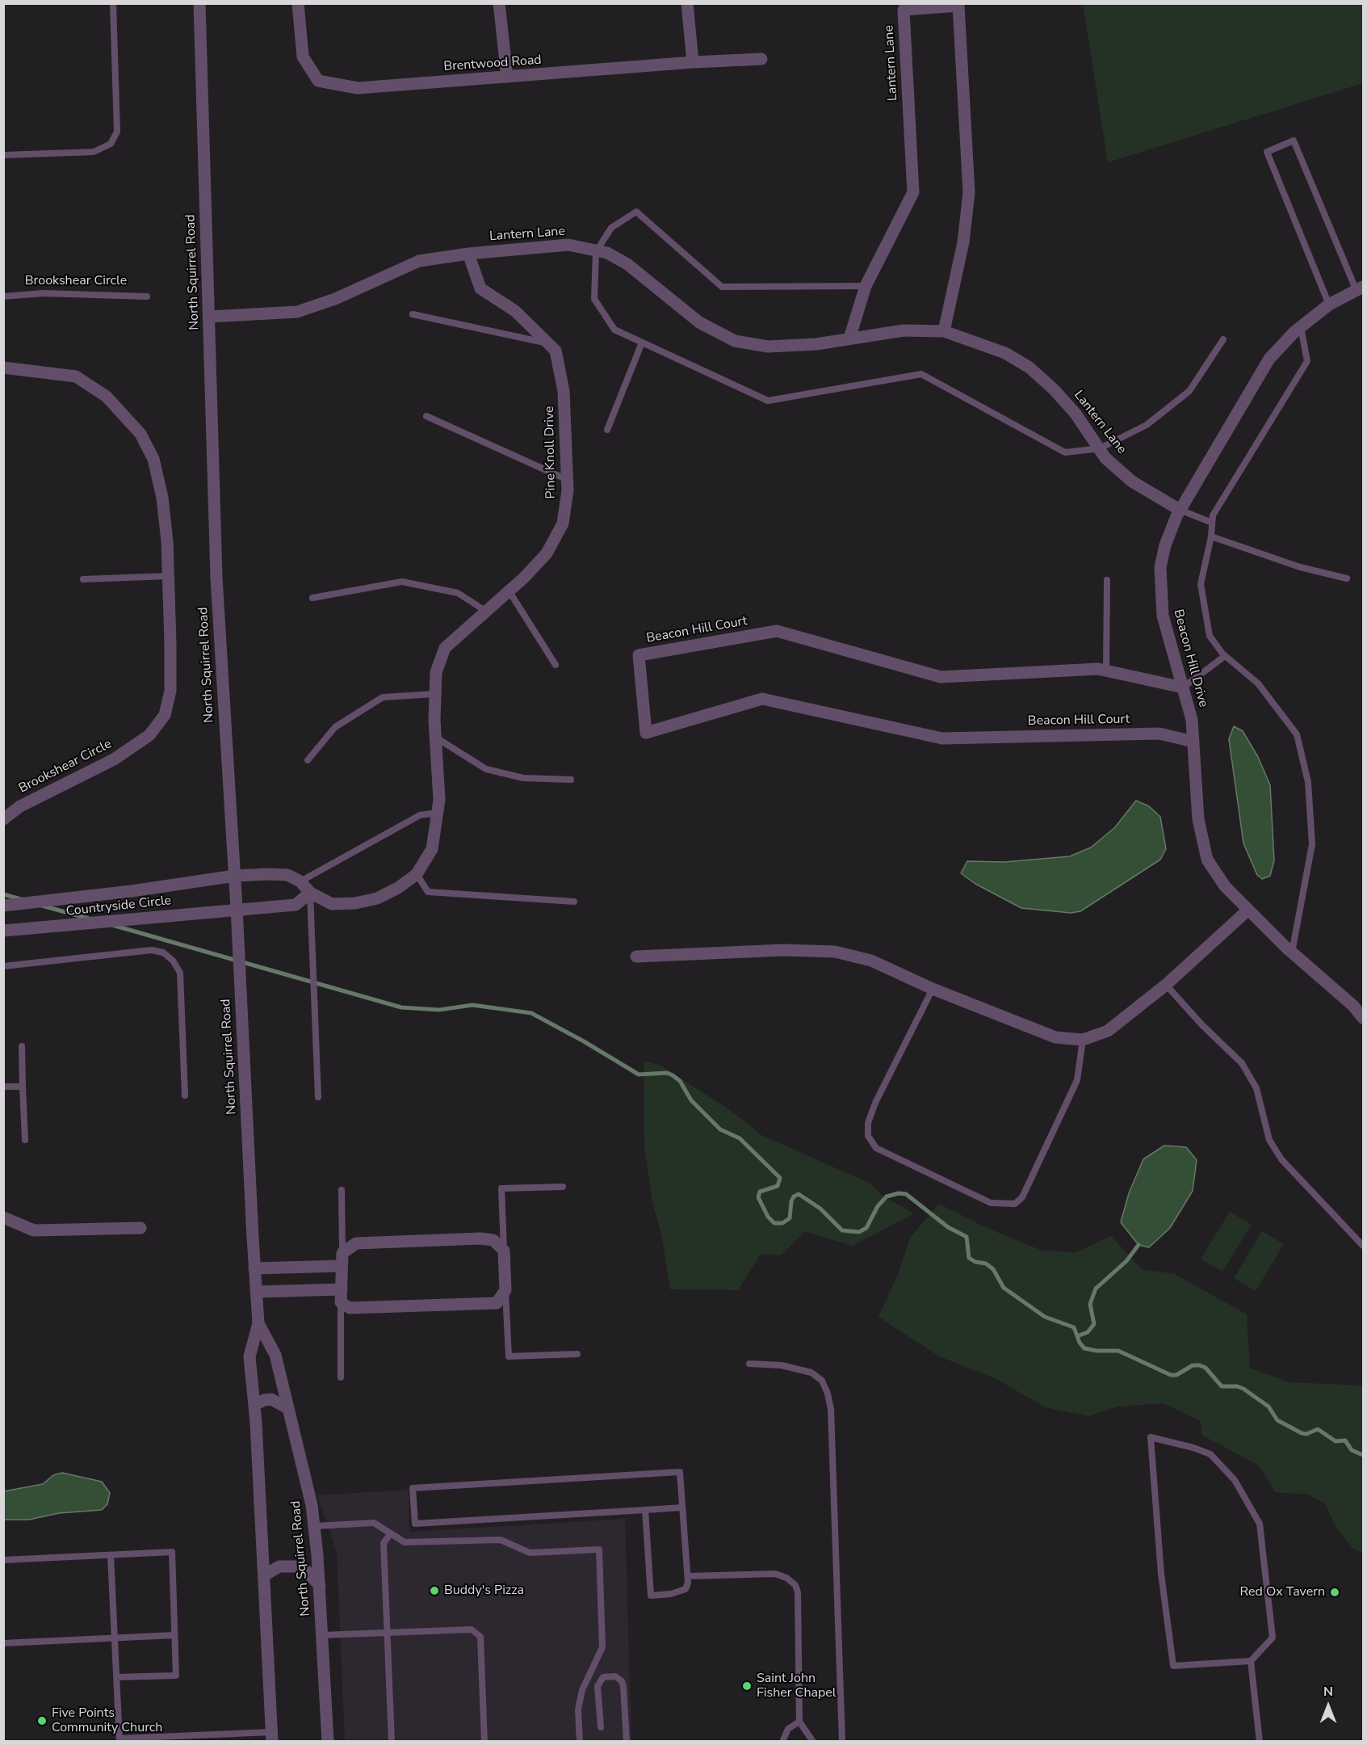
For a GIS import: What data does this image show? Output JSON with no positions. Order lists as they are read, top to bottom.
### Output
{
  "streets": {
    "street": [
      "Lantern Lane",
      "Brentwood Road",
      "North Squirrel Road",
      "Brookshear Circle",
      "Pine Knoll Drive",
      "Beacon Hill Court",
      "Beacon Hill Drive",
      "Countryside Circle"
    ]
  },
  "crossings": [
    ["Lantern Lane", "Pine Knoll Drive"],
    ["Lantern Lane", "Beacon Hill Drive"],
    ["North Squirrel Road", "Countryside Circle"],
    ["Beacon Hill Court", "Beacon Hill Drive"]
  ],
  "places": [
    "Buddy's Pizza",
    "Red Ox Tavern",
    "Saint John Fisher Chapel",
    "Five Points Community Church"
  ],
  "north": "top"
}
